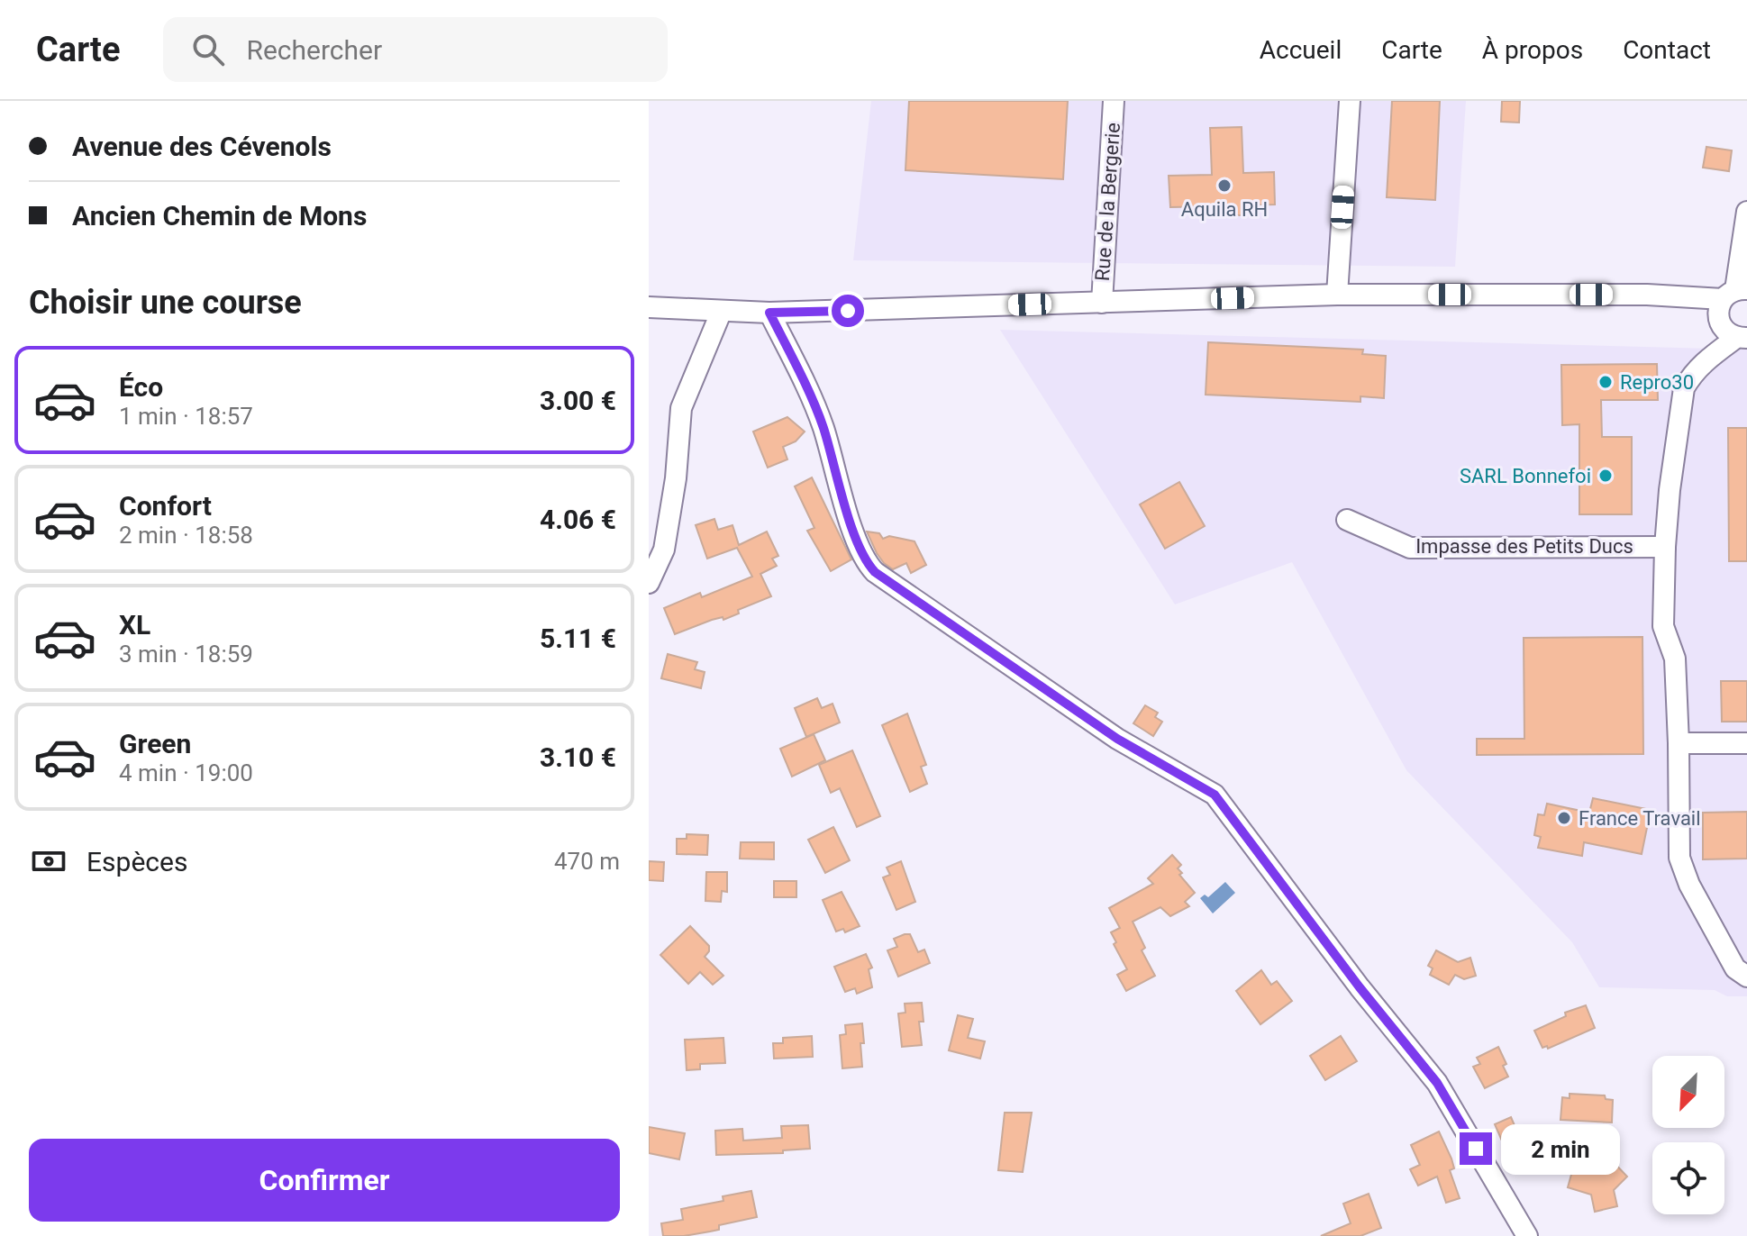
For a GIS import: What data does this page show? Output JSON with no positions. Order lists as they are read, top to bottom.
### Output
{
  "streets": {
    "street": ["Rue de la Bergerie", "Impasse des Petits Ducs"]
  },
  "places": [
    "Aquila RH",
    "Repro30",
    "SARL Bonnefoi",
    "France Travail"
  ],
  "north": "bottom left",
  "page": {
    "header": "Carte",
    "search": "Rechercher",
    "nav": [
      "Accueil",
      "Carte",
      "À propos",
      "Contact"
    ],
    "banner": ["Avenue des Cévenols", "Ancien Chemin de Mons"],
    "heading": "Choisir une course",
    "list": [
      {
        "name": "Éco",
        "note": "1 min · 18:57",
        "value": "3.00 €"
      },
      {
        "name": "Confort",
        "note": "2 min · 18:58",
        "value": "4.06 €"
      },
      {
        "name": "XL",
        "note": "3 min · 18:59",
        "value": "5.11 €"
      },
      {
        "name": "Green",
        "note": "4 min · 19:00",
        "value": "3.10 €"
      }
    ],
    "pay": ["Espèces", "470 m"],
    "buttons": "Confirmer",
    "bubble": "2 min"
  }
}
